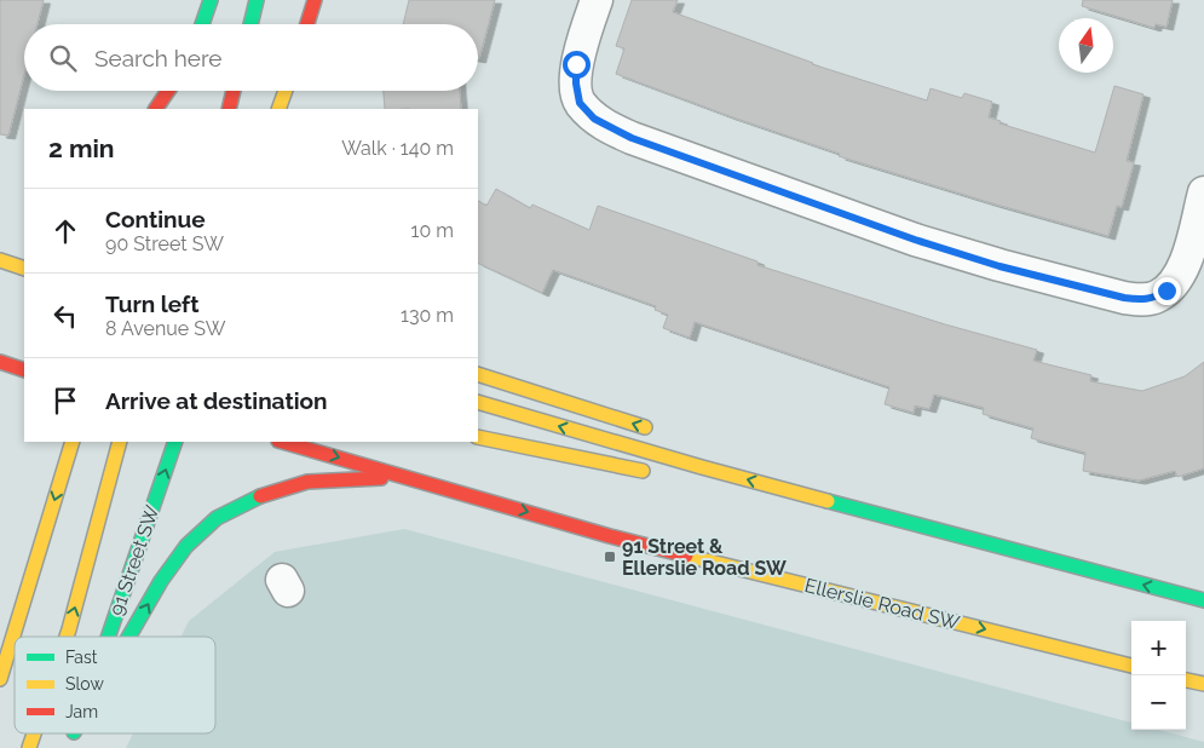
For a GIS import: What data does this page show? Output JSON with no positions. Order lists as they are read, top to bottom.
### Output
{
  "streets": {
    "main road": ["91 Street SW", "Ellerslie Road SW"]
  },
  "places": {
    "transit": ["91 Street & Ellerslie Road SW"]
  },
  "legend": ["Fast", "Slow", "Jam"],
  "north": "top",
  "page": {
    "search": "Search here",
    "heading": ["2 min", "Walk · 140 m"],
    "list": [
      ["Continue", "90 Street SW", "10 m"],
      ["Turn left", "8 Avenue SW", "130 m"],
      "Arrive at destination"
    ],
    "map_buttons": ["+", "−"]
  }
}
